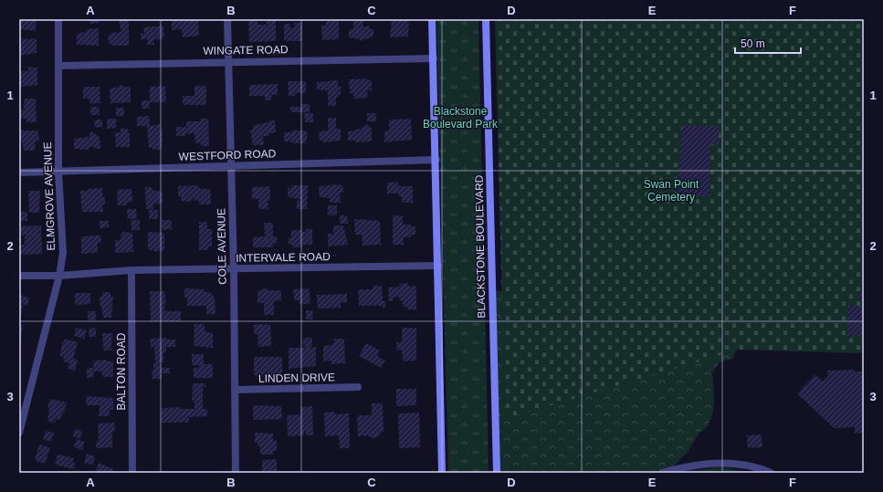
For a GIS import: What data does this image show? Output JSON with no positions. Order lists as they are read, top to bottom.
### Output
{
  "streets": {
    "main road": ["BLACKSTONE BOULEVARD"],
    "street": [
      "WINGATE ROAD",
      "WESTFORD ROAD",
      "ELMGROVE AVENUE",
      "COLE AVENUE",
      "INTERVALE ROAD",
      "BALTON ROAD",
      "LINDEN DRIVE"
    ]
  },
  "crossings": [
    ["WINGATE ROAD", "ELMGROVE AVENUE"],
    ["WINGATE ROAD", "COLE AVENUE"],
    ["WESTFORD ROAD", "ELMGROVE AVENUE"],
    ["WESTFORD ROAD", "COLE AVENUE"],
    ["ELMGROVE AVENUE", "INTERVALE ROAD"],
    ["COLE AVENUE", "INTERVALE ROAD"],
    ["COLE AVENUE", "LINDEN DRIVE"],
    ["INTERVALE ROAD", "BALTON ROAD"]
  ],
  "parks": ["Blackstone Boulevard Park", "Swan Point Cemetery"],
  "scale_bar": "50 m",
  "grid": {
    "columns": [
      "A",
      "B",
      "C",
      "D",
      "E",
      "F"
    ],
    "rows": ["1", "2", "3"]
  }
}
